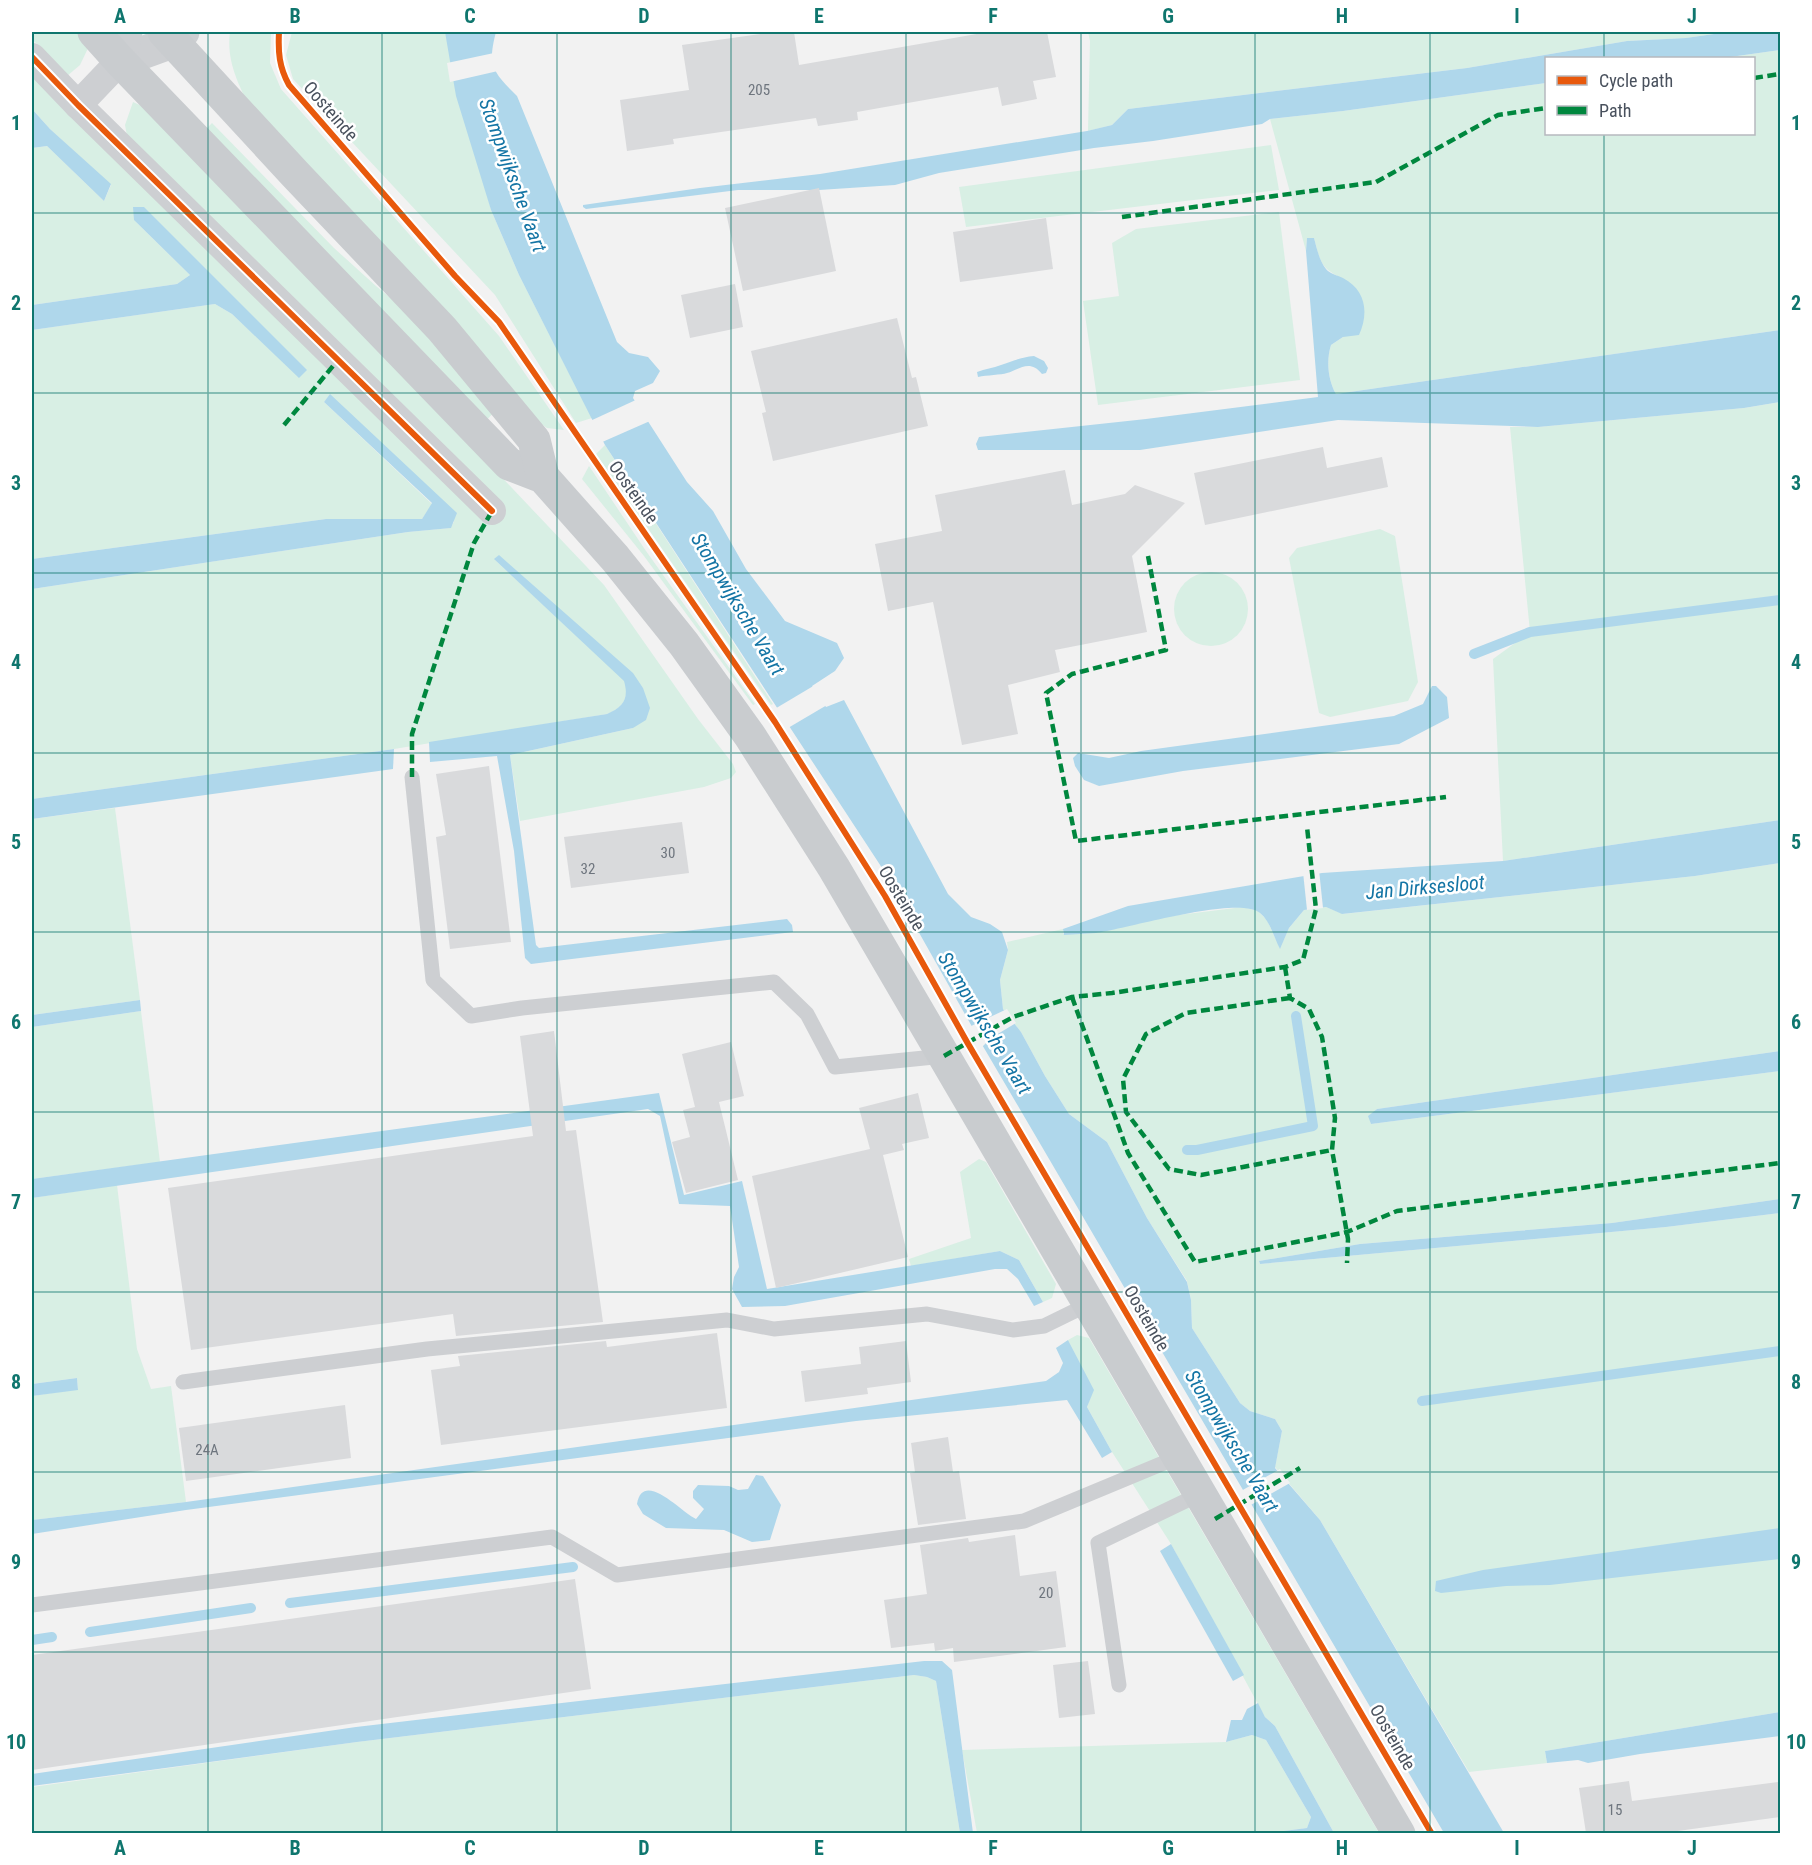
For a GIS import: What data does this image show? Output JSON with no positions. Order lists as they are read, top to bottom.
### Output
{
  "streets": {
    "cycle path": ["Oosteinde"]
  },
  "water": ["Stompwijksche Vaart", "Jan Dirksesloot"],
  "house_numbers": [
    "205",
    "30",
    "32",
    "24A",
    "20",
    "15"
  ],
  "legend": ["Cycle path", "Path"],
  "grid": {
    "columns": [
      "A",
      "B",
      "C",
      "D",
      "E",
      "F",
      "G",
      "H",
      "I",
      "J"
    ],
    "rows": [
      "1",
      "2",
      "3",
      "4",
      "5",
      "6",
      "7",
      "8",
      "9",
      "10"
    ]
  }
}
